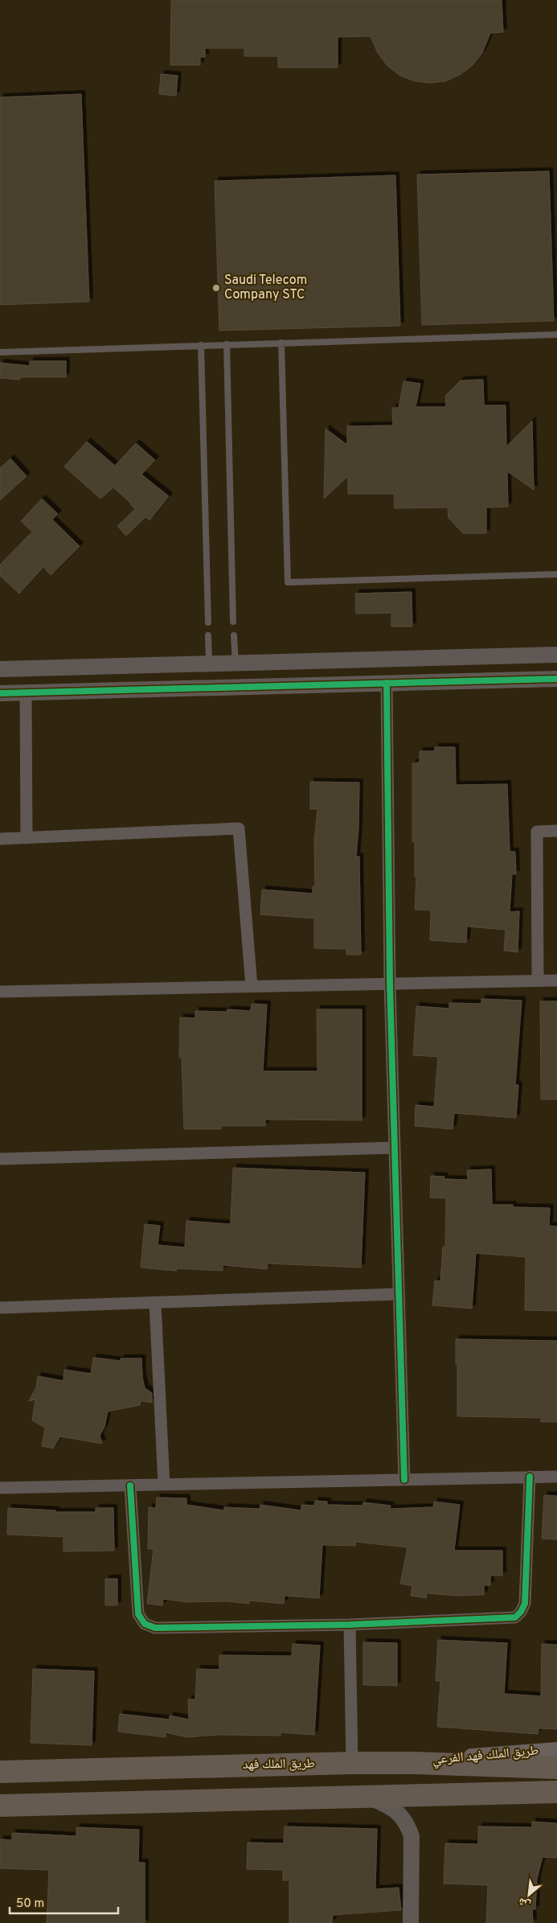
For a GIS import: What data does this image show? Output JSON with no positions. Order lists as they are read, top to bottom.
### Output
{
  "streets": {
    "highway": ["طريق الملك فهد"],
    "main road": ["طريق الملك فهد الفرعي"]
  },
  "crossings": [
    ["طريق الملك فهد الفرعي", "طريق الملك فهد"]
  ],
  "places": ["Saudi Telecom Company STC"],
  "scale_bar": "50 m",
  "north": "bottom left"
}
